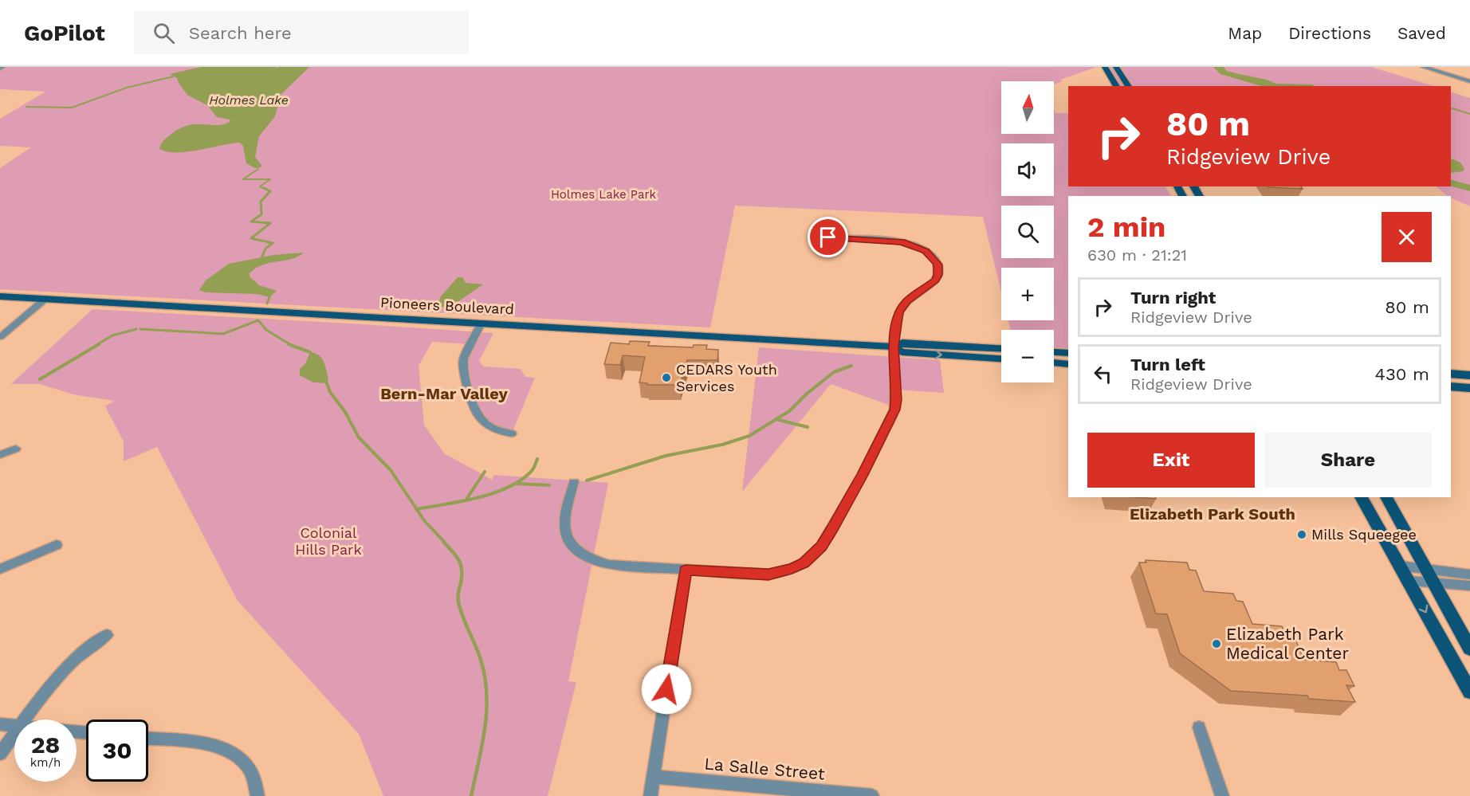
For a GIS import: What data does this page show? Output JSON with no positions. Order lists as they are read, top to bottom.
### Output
{
  "streets": {
    "main road": ["Pioneers Boulevard"],
    "street": ["La Salle Street"]
  },
  "districts": ["Bern-Mar Valley", "Elizabeth Park South"],
  "water": ["Holmes Lake"],
  "parks": ["Holmes Lake Park", "Colonial Hills Park"],
  "places": ["CEDARS Youth Services", "Mills Squeegee", "Elizabeth Park Medical Center"],
  "north": "top",
  "page": {
    "header": "GoPilot",
    "search": "Search here",
    "nav": ["Map", "Directions", "Saved"],
    "map_buttons": ["+", "−"],
    "turn": ["80 m", "Ridgeview Drive"],
    "heading": ["2 min", "630 m · 21:21"],
    "list": [
      {
        "name": "Turn right",
        "note": "Ridgeview Drive",
        "value": "80 m"
      },
      {
        "name": "Turn left",
        "note": "Ridgeview Drive",
        "value": "430 m"
      }
    ],
    "buttons": ["Exit", "Share"],
    "speed": "28 km/h",
    "limit": "30"
  }
}
